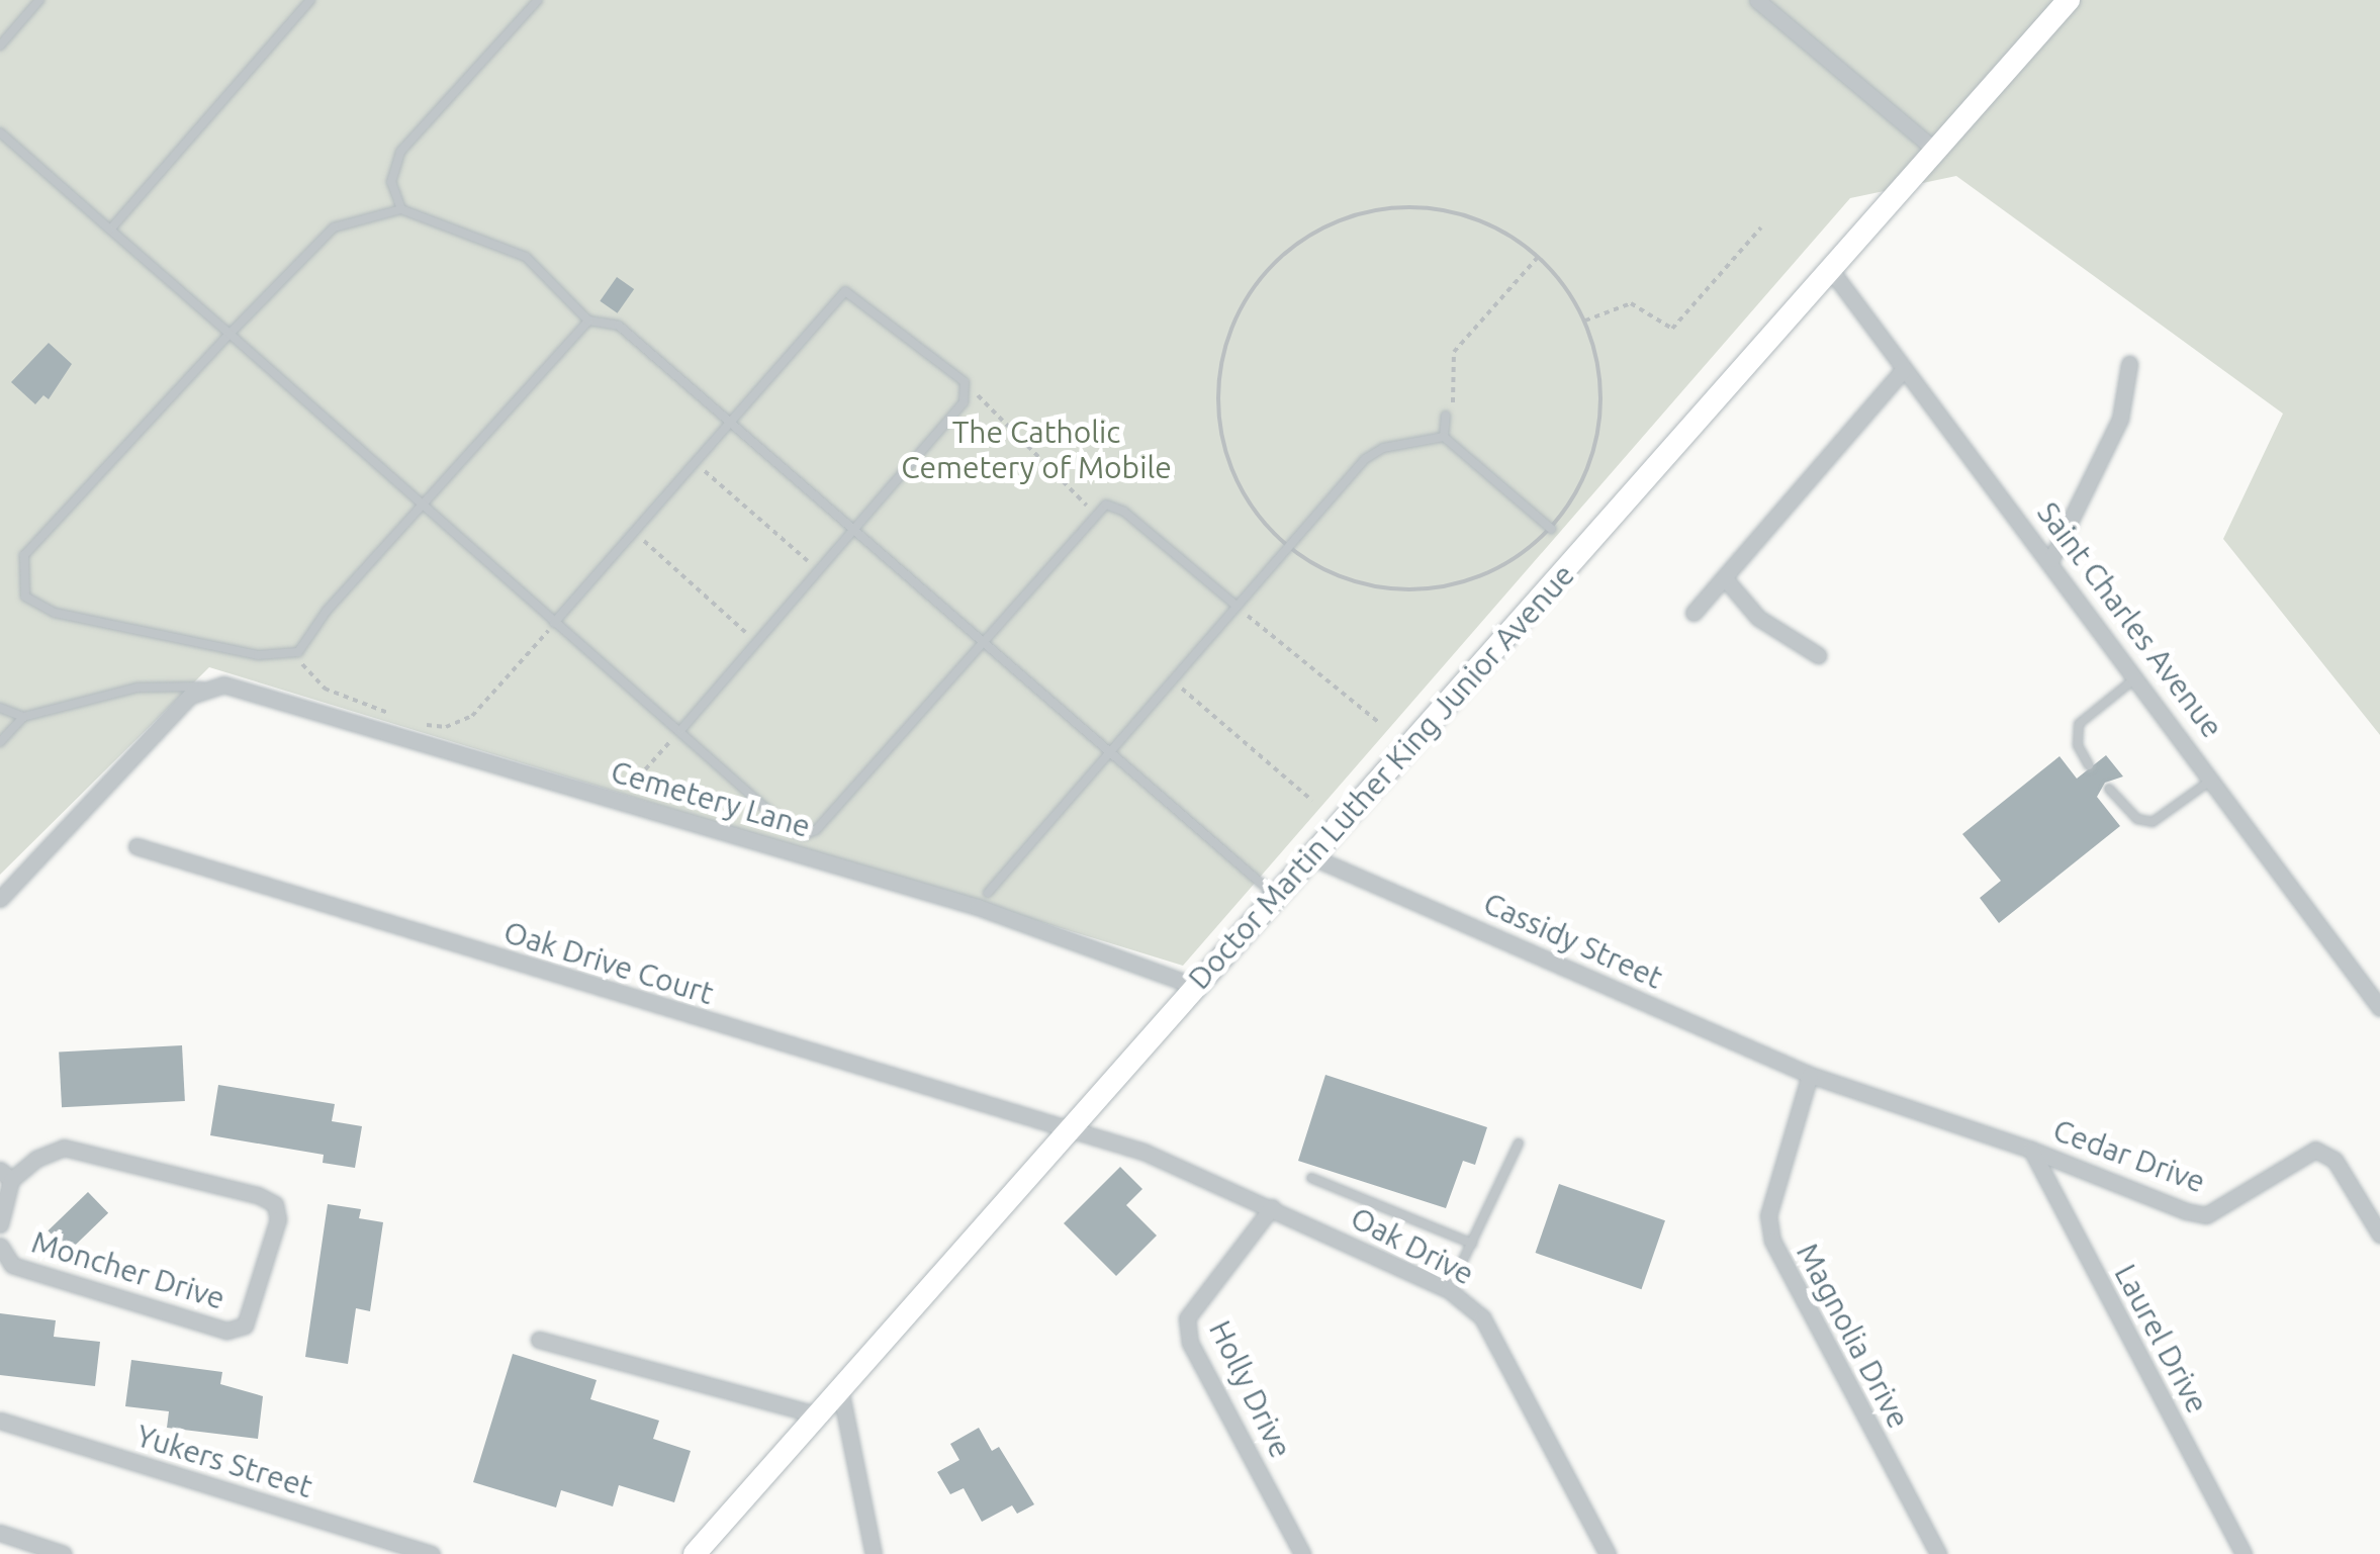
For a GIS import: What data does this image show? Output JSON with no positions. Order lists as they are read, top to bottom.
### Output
{
  "streets": {
    "main road": ["Doctor Martin Luther King Junior Avenue"],
    "street": [
      "Saint Charles Avenue",
      "Cemetery Lane",
      "Cassidy Street",
      "Oak Drive Court",
      "Cedar Drive",
      "Oak Drive",
      "Moncher Drive",
      "Magnolia Drive",
      "Laurel Drive",
      "Holly Drive",
      "Yukers Street"
    ]
  },
  "crossings": [
    ["Saint Charles Avenue", "Doctor Martin Luther King Junior Avenue"],
    ["Doctor Martin Luther King Junior Avenue", "Cemetery Lane"],
    ["Doctor Martin Luther King Junior Avenue", "Cassidy Street"],
    ["Doctor Martin Luther King Junior Avenue", "Oak Drive Court"],
    ["Doctor Martin Luther King Junior Avenue", "Oak Drive"],
    ["Cassidy Street", "Cedar Drive"],
    ["Cassidy Street", "Magnolia Drive"],
    ["Oak Drive Court", "Oak Drive"],
    ["Cedar Drive", "Magnolia Drive"],
    ["Cedar Drive", "Laurel Drive"],
    ["Oak Drive", "Holly Drive"]
  ],
  "parks": ["The Catholic Cemetery of Mobile"]
}
